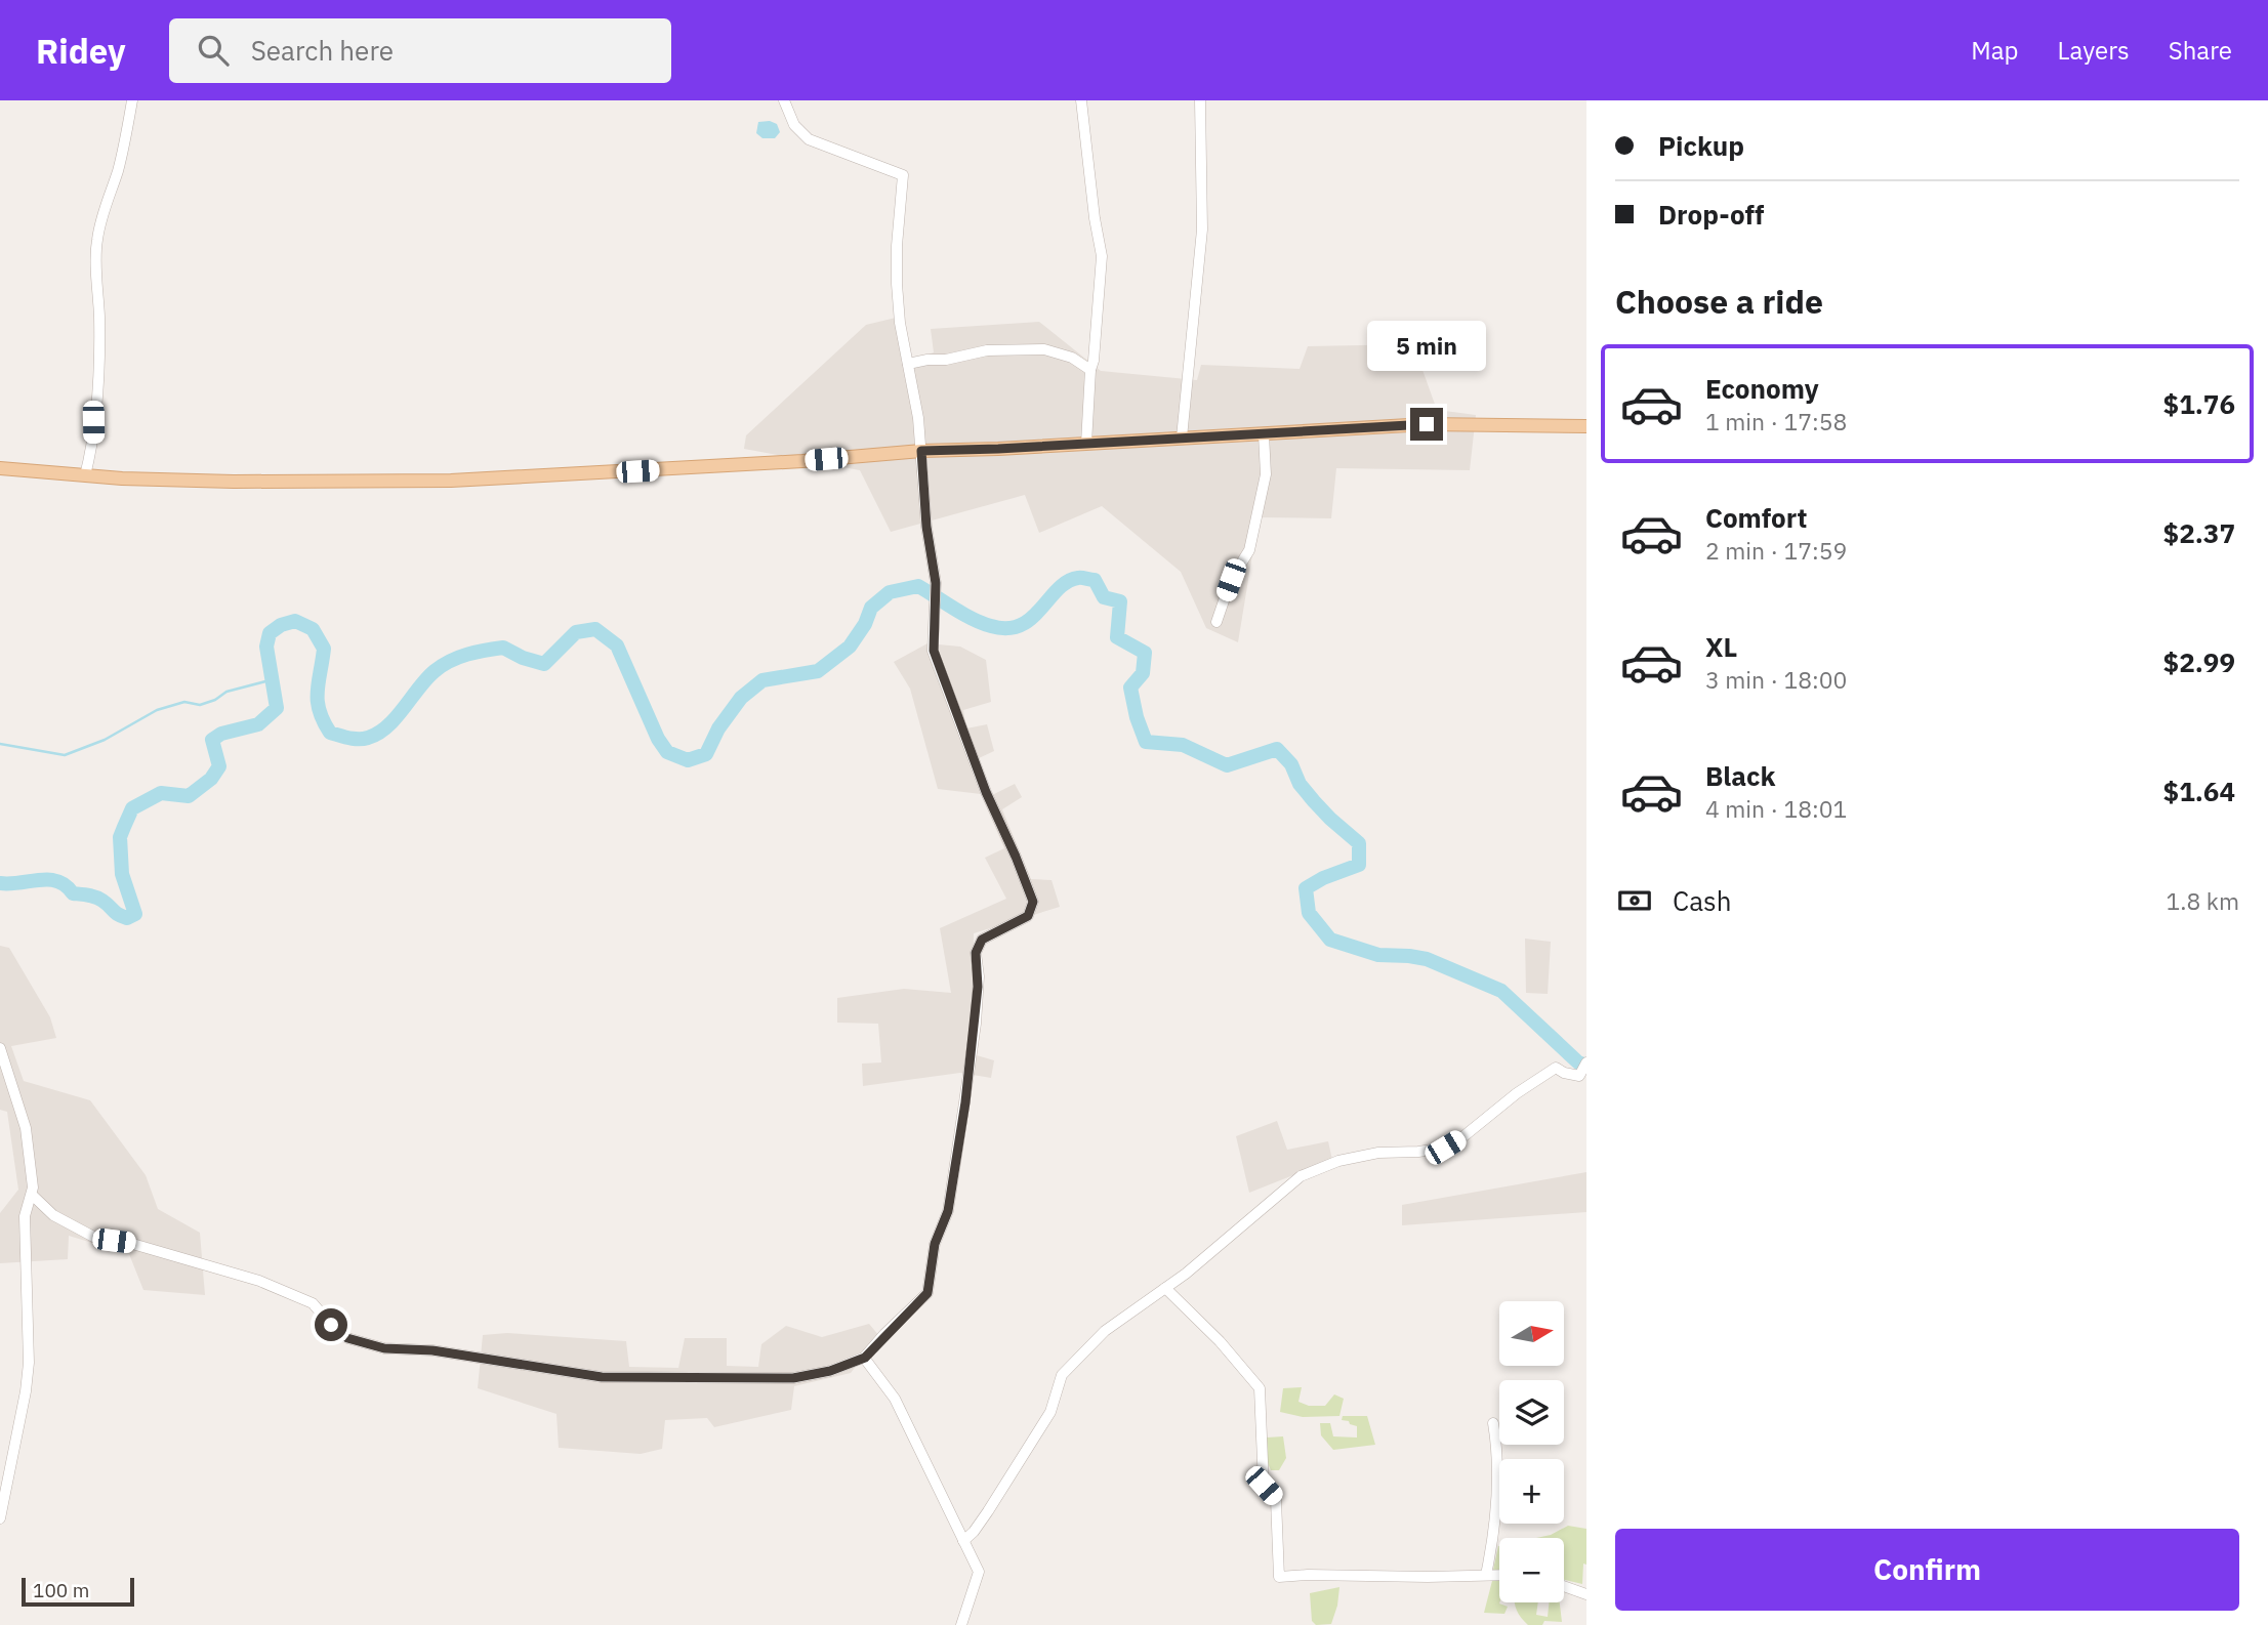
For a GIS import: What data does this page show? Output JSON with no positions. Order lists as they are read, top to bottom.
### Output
{
  "scale_bar": "100 m",
  "north": "right",
  "page": {
    "header": "Ridey",
    "search": "Search here",
    "nav": ["Map", "Layers", "Share"],
    "banner": ["Pickup", "Drop-off"],
    "heading": "Choose a ride",
    "bubble": "5 min",
    "list": [
      {
        "name": "Economy",
        "note": "1 min · 17:58",
        "value": "$1.76"
      },
      {
        "name": "Comfort",
        "note": "2 min · 17:59",
        "value": "$2.37"
      },
      {
        "name": "XL",
        "note": "3 min · 18:00",
        "value": "$2.99"
      },
      {
        "name": "Black",
        "note": "4 min · 18:01",
        "value": "$1.64"
      }
    ],
    "pay": ["Cash", "1.8 km"],
    "map_buttons": ["+", "−"],
    "buttons": "Confirm",
    "scale": "100 m"
  }
}
